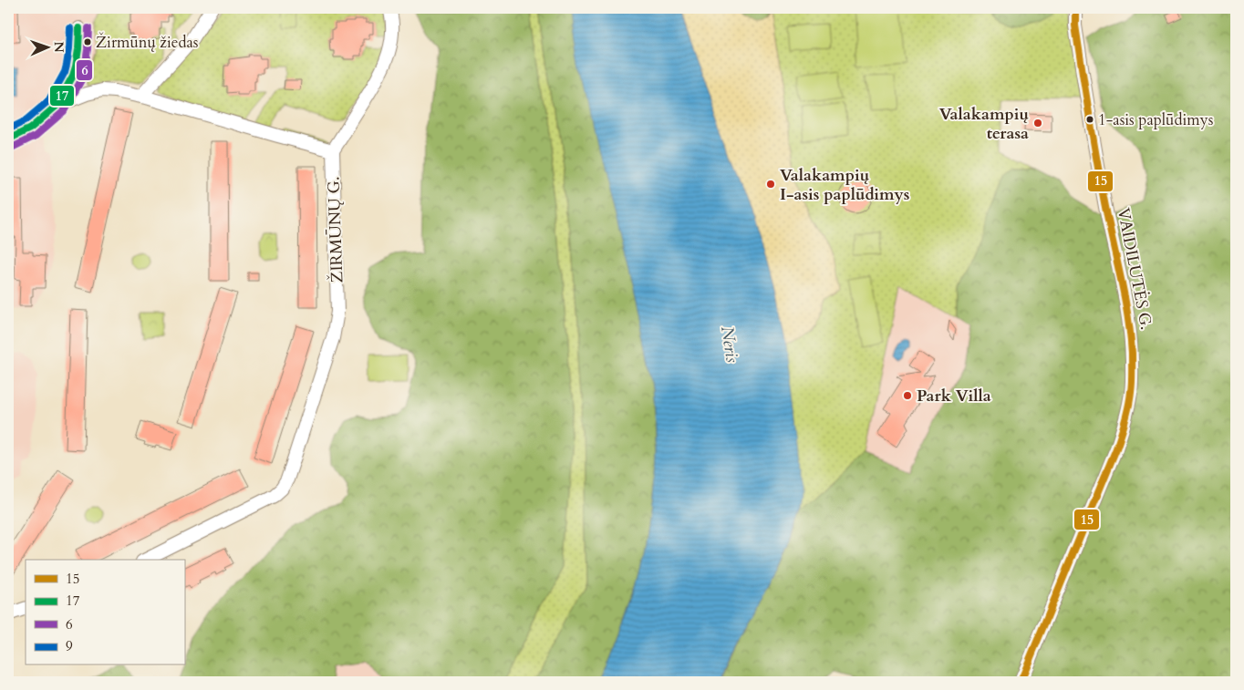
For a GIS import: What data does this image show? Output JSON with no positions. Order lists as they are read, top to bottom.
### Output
{
  "streets": {
    "street": ["ŽIRMŪNŲ G.", "VAIDILUTĖS G."]
  },
  "water": ["Neris"],
  "places": [
    "Žirmūnų žiedas",
    "1-asis paplūdimys",
    "Valakampių terasa",
    "Valakampių I-asis paplūdimys",
    "Park Villa"
  ],
  "lines": [
    "transit line 15",
    "transit line 17",
    "transit line 6",
    "transit line 9"
  ],
  "legend": [
    "15",
    "17",
    "6",
    "9"
  ],
  "north": "right"
}
